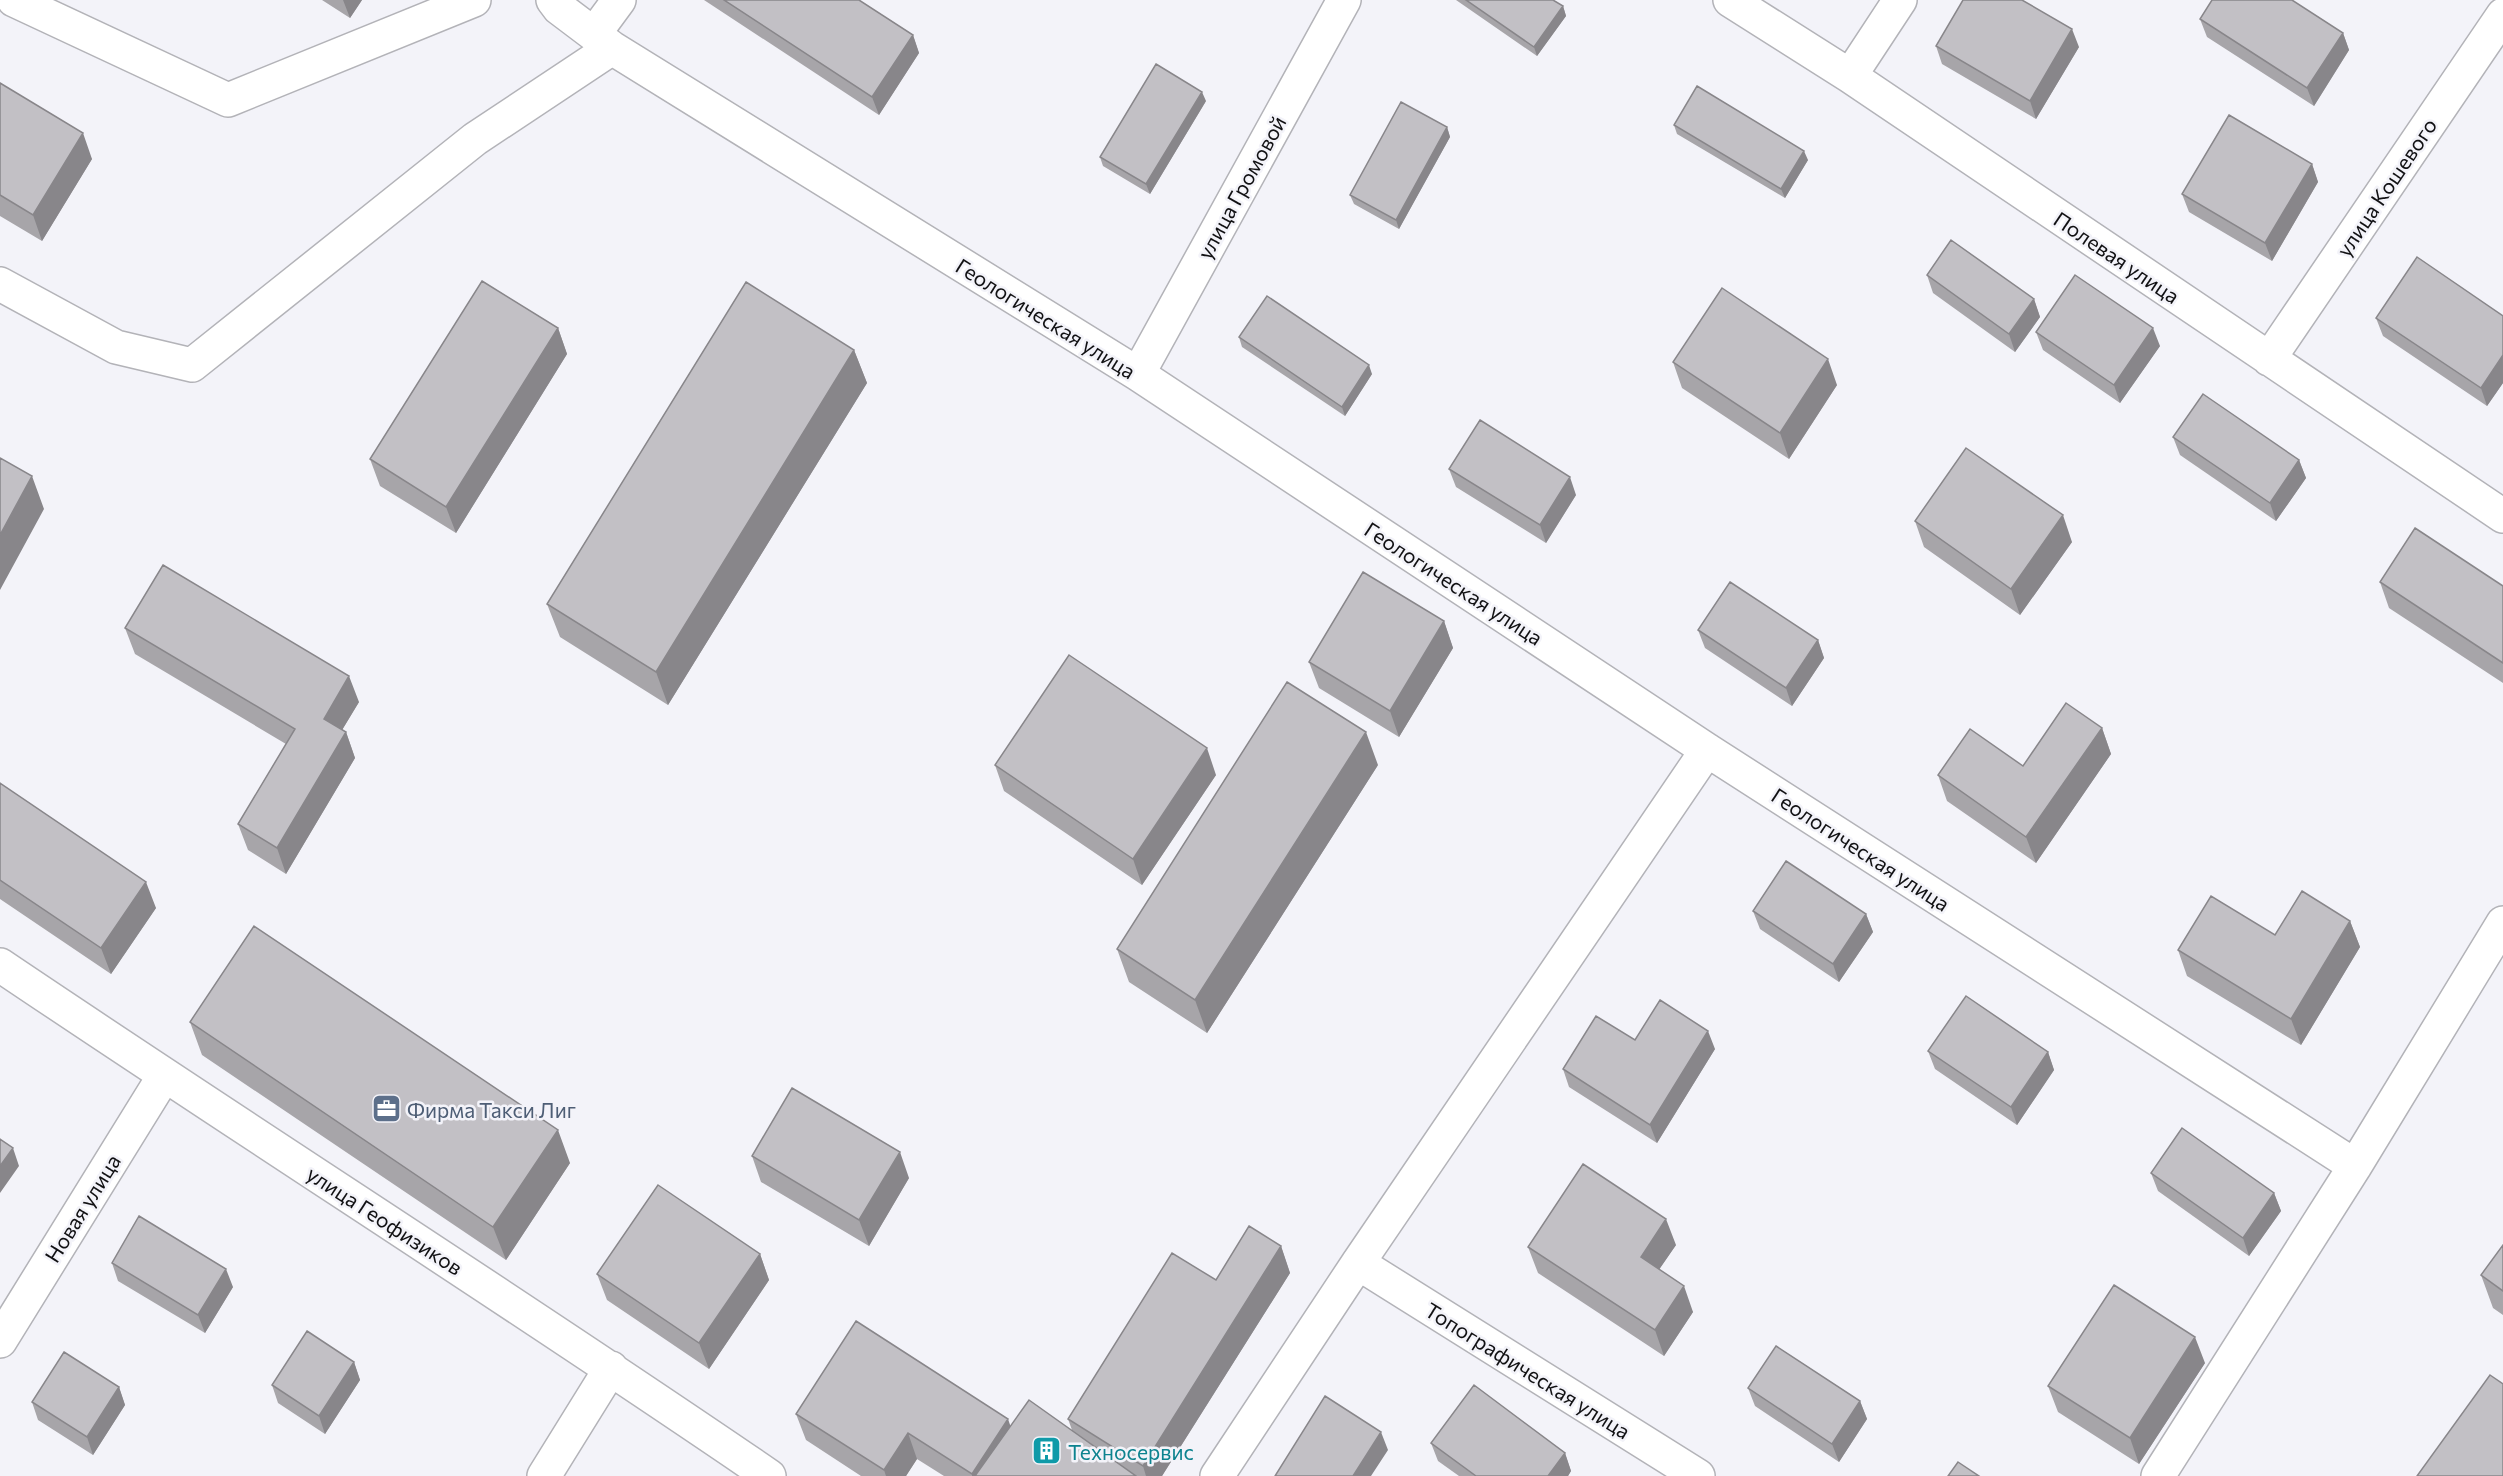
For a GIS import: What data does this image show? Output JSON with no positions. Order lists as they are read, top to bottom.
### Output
{
  "streets": {
    "street": [
      "улица Громовой",
      "улица Кошевого",
      "Полевая улица",
      "Геологическая улица",
      "Новая улица",
      "улица Геофизиков",
      "Топографическая улица"
    ]
  },
  "crossings": [
    ["улица Громовой", "Геологическая улица"],
    ["улица Кошевого", "Полевая улица"],
    ["Новая улица", "улица Геофизиков"]
  ],
  "places": {
    "office": ["Фирма Такси Лиг"],
    "building": ["Техносервис"]
  }
}
